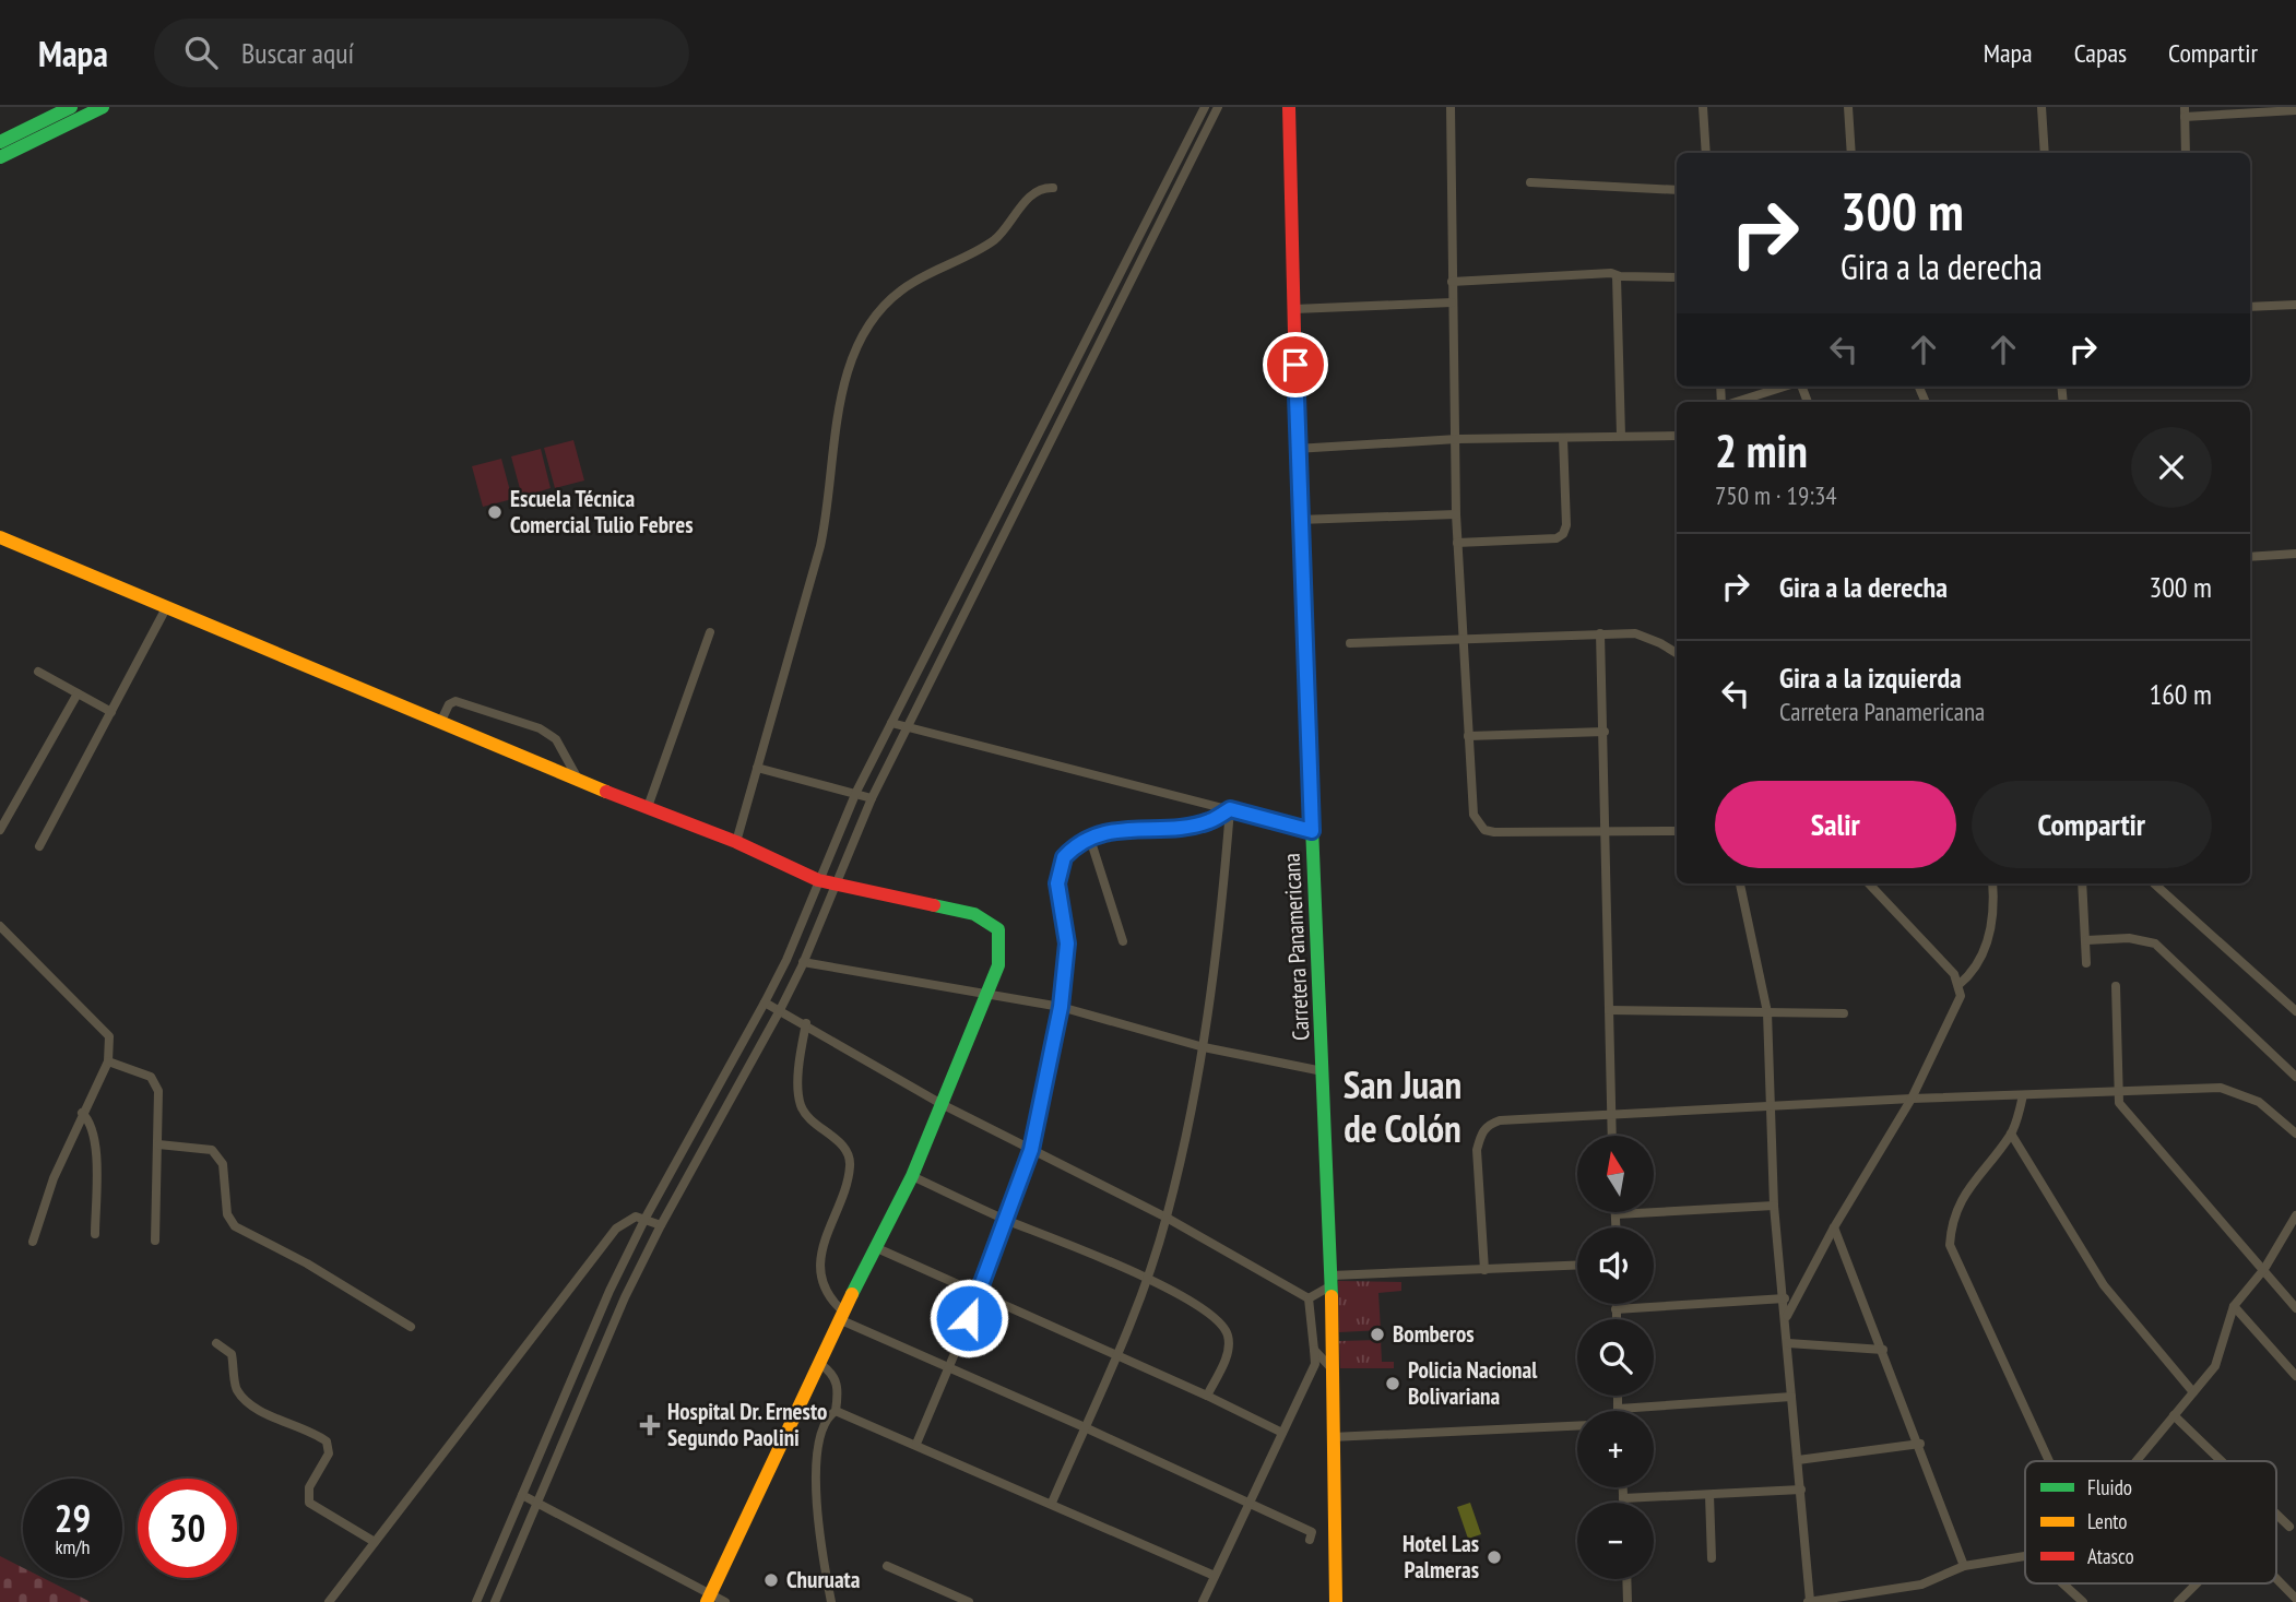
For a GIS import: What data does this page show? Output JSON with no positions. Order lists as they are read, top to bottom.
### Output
{
  "streets": {
    "main road": ["Carretera Panamericana"]
  },
  "districts": ["San Juan de Colón"],
  "places": {
    "other": [
      "Escuela Técnica Comercial Tulio Febres",
      "Bomberos",
      "Policia Nacional Bolivariana",
      "Hotel Las Palmeras",
      "Churuata"
    ],
    "health": ["Hospital Dr. Ernesto Segundo Paolini"]
  },
  "legend": ["Fluido", "Lento", "Atasco"],
  "north": "top",
  "page": {
    "header": "Mapa",
    "search": "Buscar aquí",
    "nav": ["Mapa", "Capas", "Compartir"],
    "turn": ["300 m", "Gira a la derecha"],
    "heading": ["2 min", "750 m · 19:34"],
    "list": [
      {
        "name": "Gira a la derecha",
        "value": "300 m"
      },
      {
        "name": "Gira a la izquierda",
        "note": "Carretera Panamericana",
        "value": "160 m"
      }
    ],
    "buttons": ["Salir", "Compartir"],
    "map_buttons": ["+", "−"],
    "speed": "29 km/h",
    "limit": "30"
  }
}
